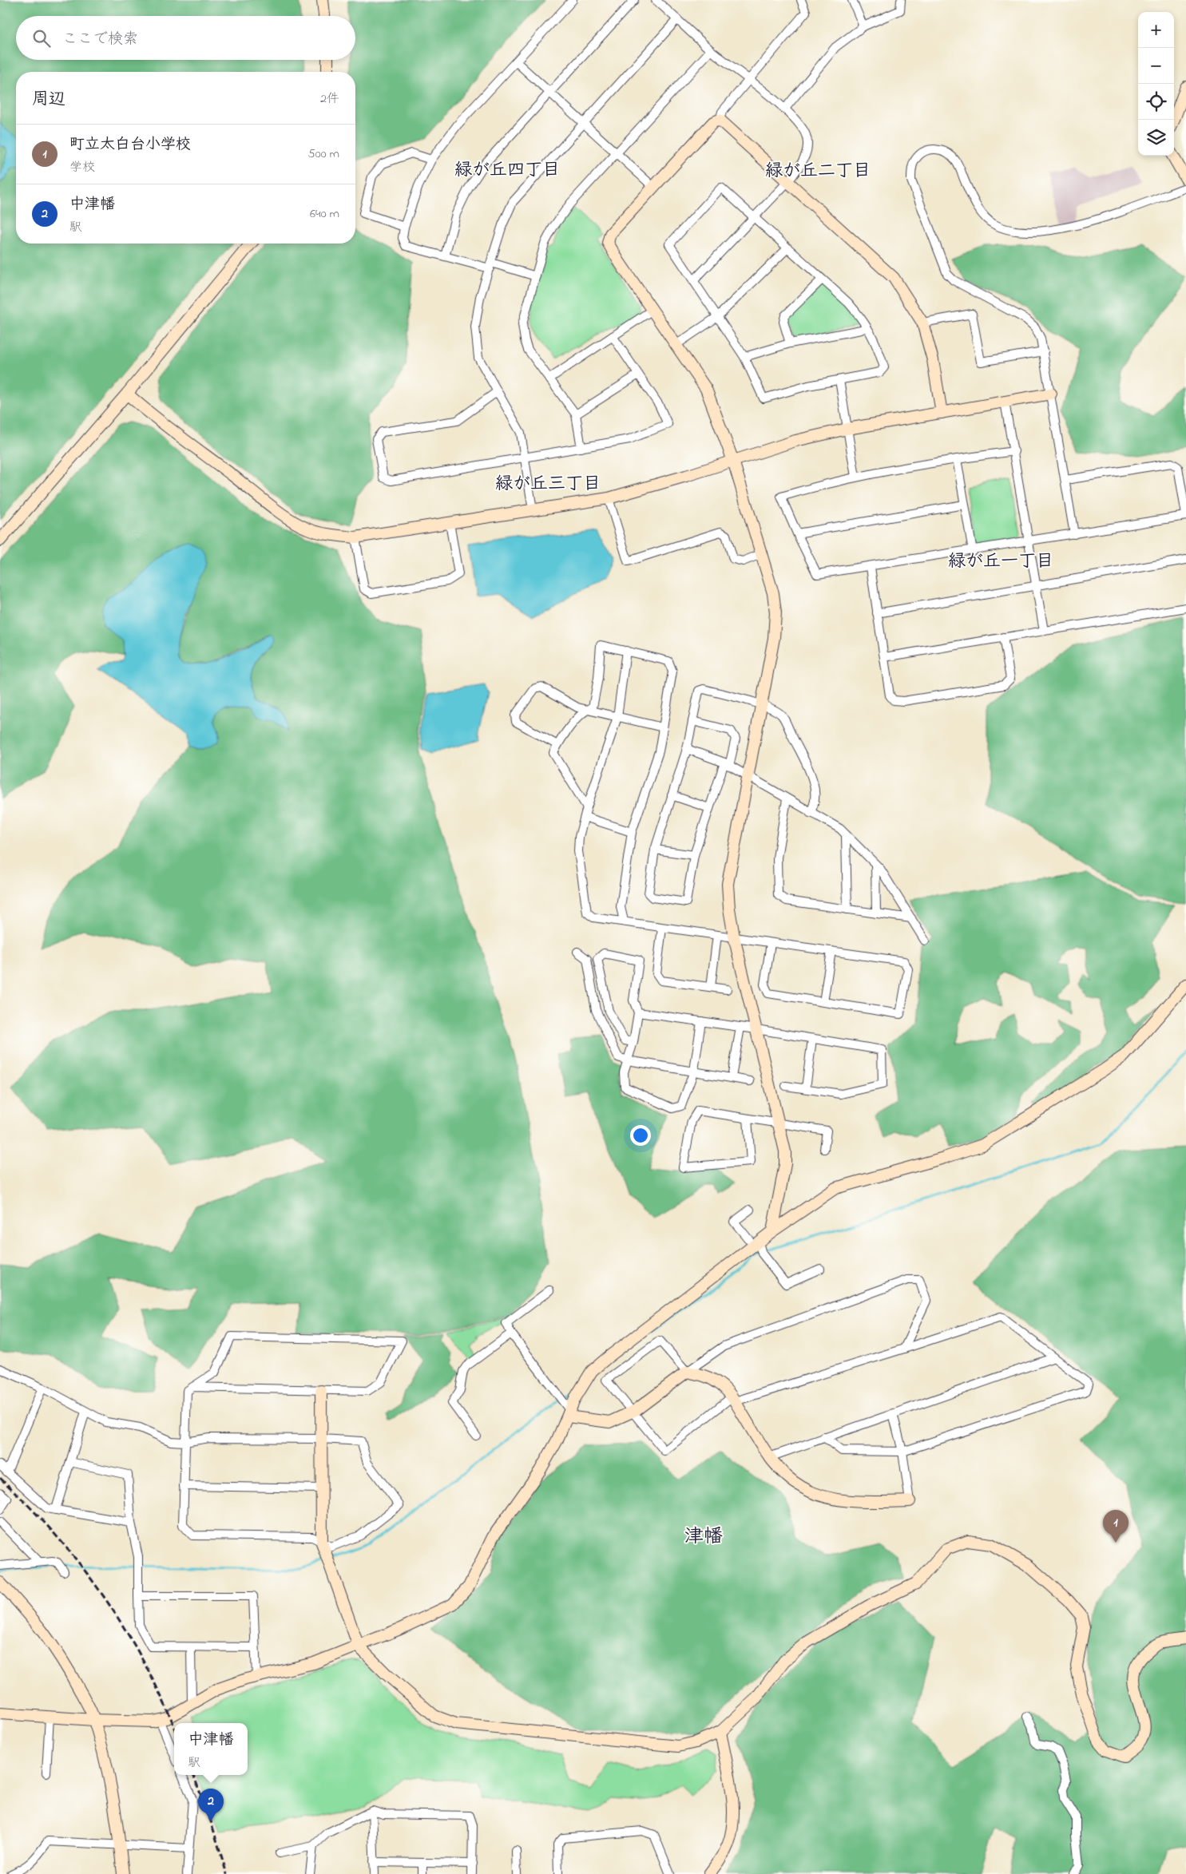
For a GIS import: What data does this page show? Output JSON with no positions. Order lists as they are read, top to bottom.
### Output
{
  "districts": [
    "緑が丘四丁目",
    "緑が丘二丁目",
    "緑が丘三丁目",
    "緑が丘一丁目",
    "津幡"
  ],
  "page": {
    "map_buttons": ["+", "−"],
    "search": "ここで検索",
    "heading": ["周辺", "2件"],
    "list": [
      {
        "mark": "1",
        "name": "町立太白台小学校",
        "note": "学校",
        "value": "500 m"
      },
      {
        "mark": "2",
        "name": "中津幡",
        "note": "駅",
        "value": "640 m"
      }
    ],
    "pins": ["1", "2"],
    "popup": ["中津幡", "駅"]
  }
}
